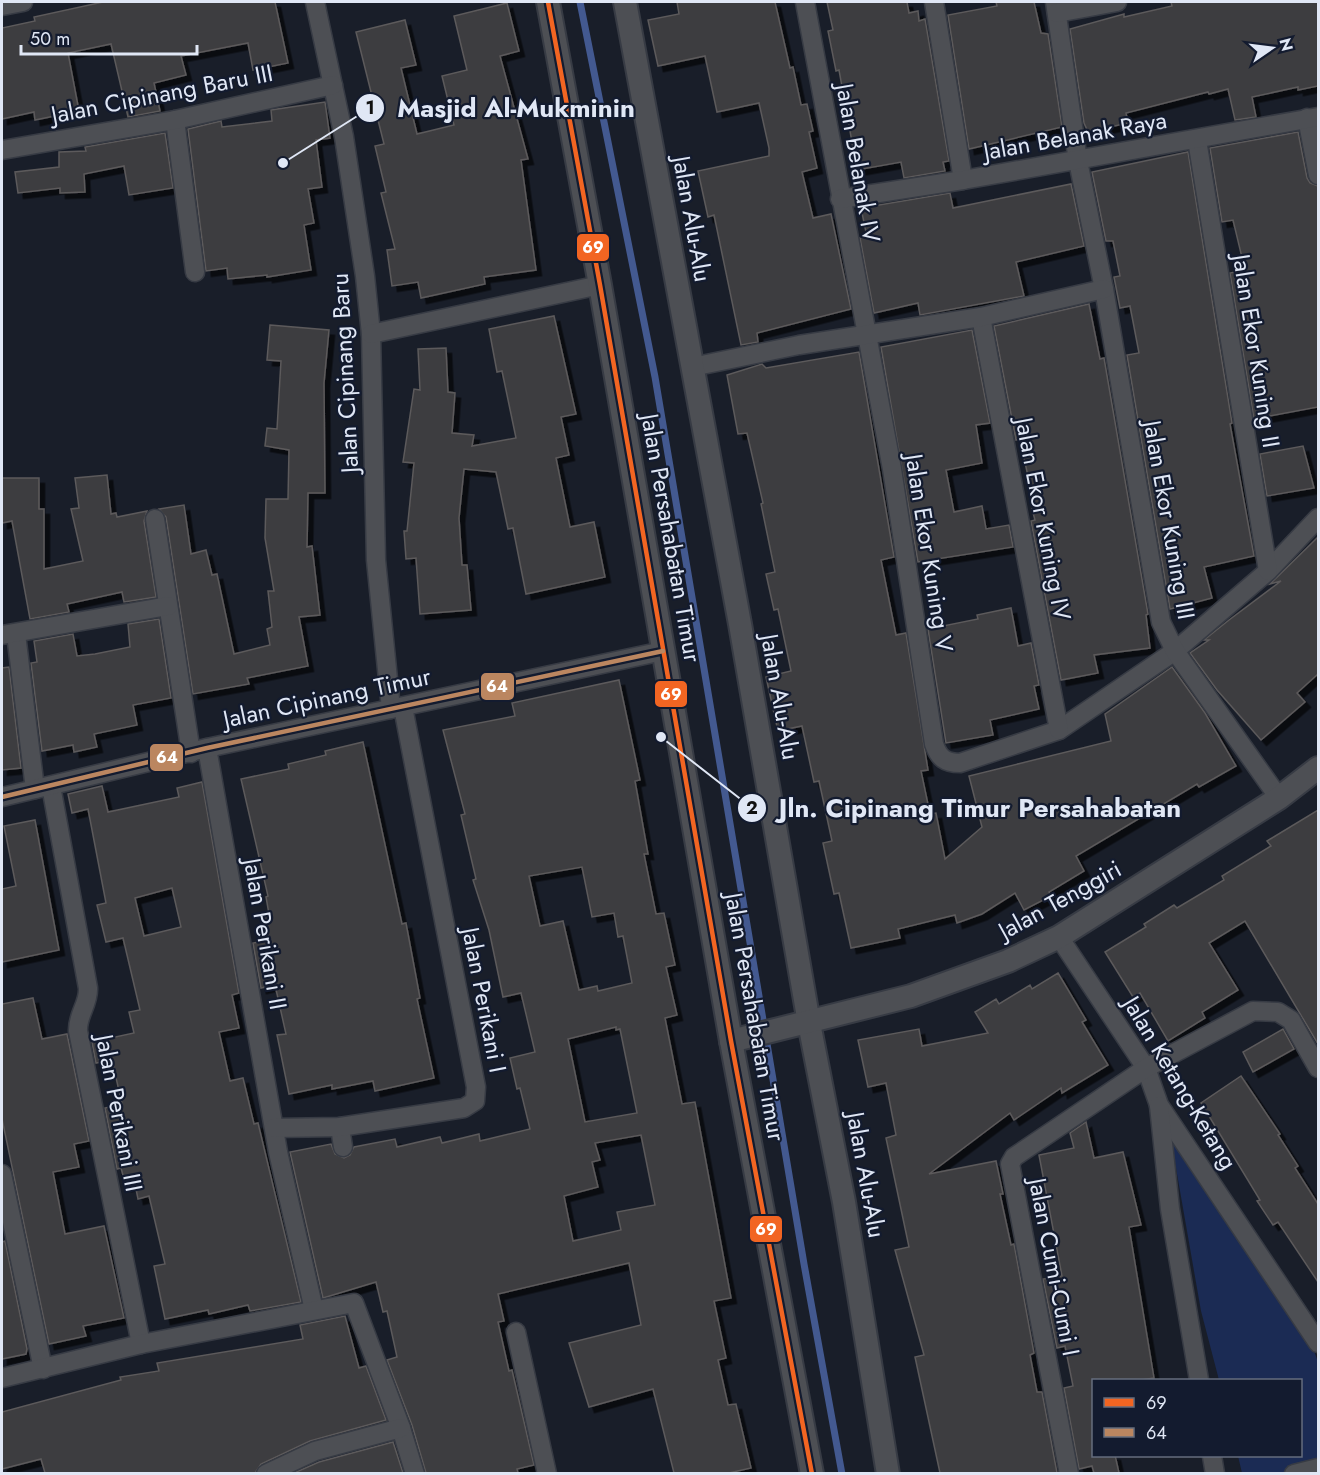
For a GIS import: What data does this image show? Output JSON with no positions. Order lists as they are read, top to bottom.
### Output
{
  "streets": {
    "street": [
      "Jalan Cipinang Baru III",
      "Jalan Belanak Raya",
      "Jalan Belanak IV",
      "Jalan Alu-Alu",
      "Jalan Ekor Kuning II",
      "Jalan Cipinang Baru",
      "Jalan Ekor Kuning IV",
      "Jalan Ekor Kuning III",
      "Jalan Persahabatan Timur",
      "Jalan Ekor Kuning V",
      "Jalan Cipinang Timur",
      "Jalan Tenggiri",
      "Jalan Perikani II",
      "Jalan Perikani I",
      "Jalan Ketang-Ketang",
      "Jalan Perikani III",
      "Jalan Cumi-Cumi I"
    ]
  },
  "crossings": [
    ["Jalan Cipinang Baru III", "Jalan Cipinang Baru"],
    ["Jalan Belanak Raya", "Jalan Belanak IV"],
    ["Jalan Belanak Raya", "Jalan Ekor Kuning II"],
    ["Jalan Belanak Raya", "Jalan Ekor Kuning III"],
    ["Jalan Belanak IV", "Jalan Ekor Kuning V"],
    ["Jalan Alu-Alu", "Jalan Tenggiri"],
    ["Jalan Cipinang Baru", "Jalan Cipinang Timur"],
    ["Jalan Cipinang Baru", "Jalan Perikani I"],
    ["Jalan Ekor Kuning IV", "Jalan Ekor Kuning V"],
    ["Jalan Ekor Kuning III", "Jalan Tenggiri"],
    ["Jalan Persahabatan Timur", "Jalan Cipinang Timur"],
    ["Jalan Persahabatan Timur", "Jalan Tenggiri"],
    ["Jalan Cipinang Timur", "Jalan Perikani II"],
    ["Jalan Cipinang Timur", "Jalan Perikani I"],
    ["Jalan Cipinang Timur", "Jalan Perikani III"],
    ["Jalan Tenggiri", "Jalan Ketang-Ketang"],
    ["Jalan Perikani II", "Jalan Perikani I"],
    ["Jalan Ketang-Ketang", "Jalan Cumi-Cumi I"]
  ],
  "places": ["Masjid Al-Mukminin", "Jln. Cipinang Timur Persahabatan"],
  "lines": ["transit line 69", "transit line 64"],
  "legend": ["69", "64"],
  "scale_bar": "50 m",
  "north": "right"
}
